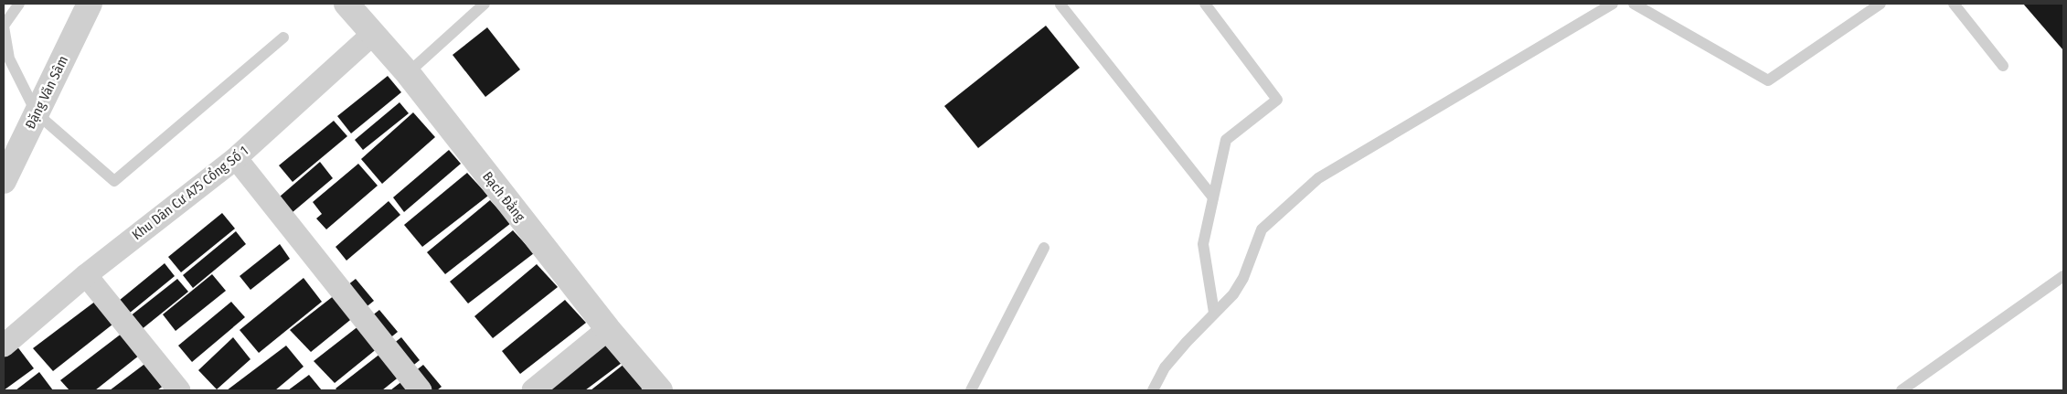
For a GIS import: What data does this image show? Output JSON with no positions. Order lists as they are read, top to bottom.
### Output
{
  "streets": {
    "street": ["Đặng Văn Sâm", "Khu Dân Cư A75 Cổng Số 1", "Bạch Đằng"]
  },
  "crossings": [
    ["Khu Dân Cư A75 Cổng Số 1", "Bạch Đằng"]
  ]
}
